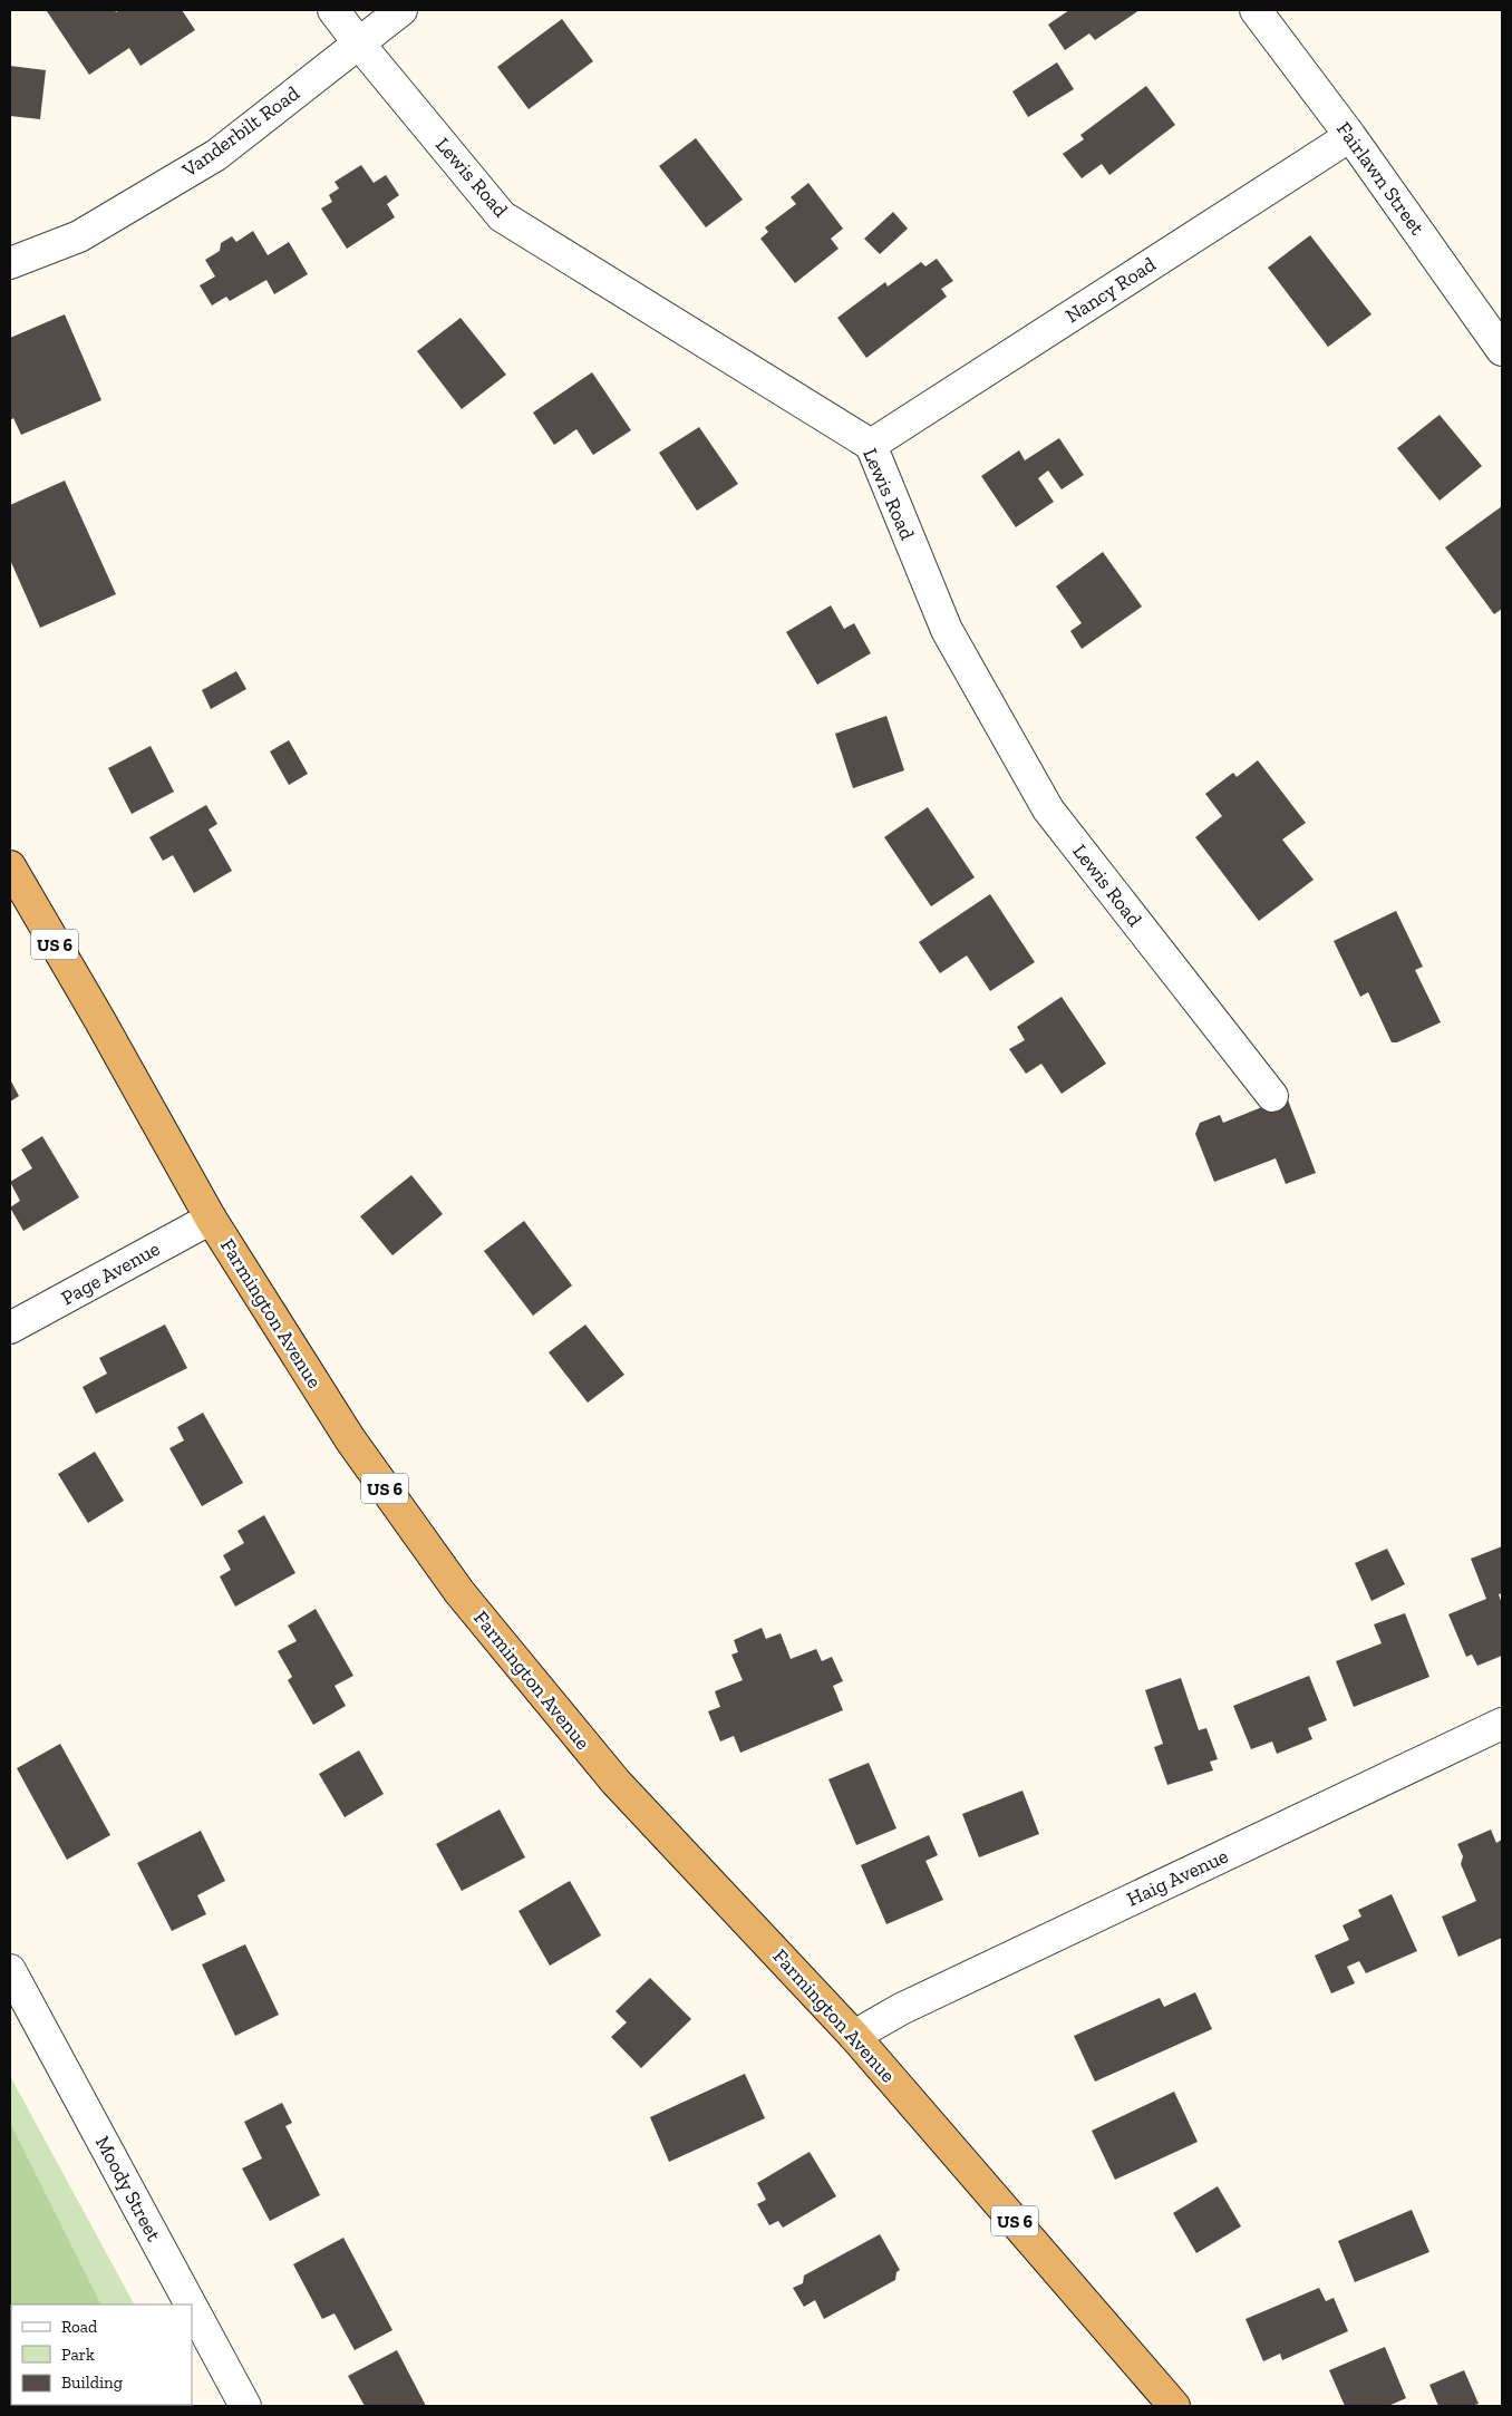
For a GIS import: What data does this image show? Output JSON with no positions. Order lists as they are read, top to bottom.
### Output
{
  "streets": {
    "highway": ["US 6", "Farmington Avenue"],
    "street": [
      "Vanderbilt Road",
      "Lewis Road",
      "Fairlawn Street",
      "Nancy Road",
      "Page Avenue",
      "Haig Avenue",
      "Moody Street"
    ]
  },
  "crossings": [
    ["Vanderbilt Road", "Lewis Road"],
    ["Lewis Road", "Nancy Road"],
    ["Fairlawn Street", "Nancy Road"],
    ["Page Avenue", "Farmington Avenue"],
    ["Farmington Avenue", "Haig Avenue"]
  ],
  "legend": ["Road", "Park", "Building"]
}
